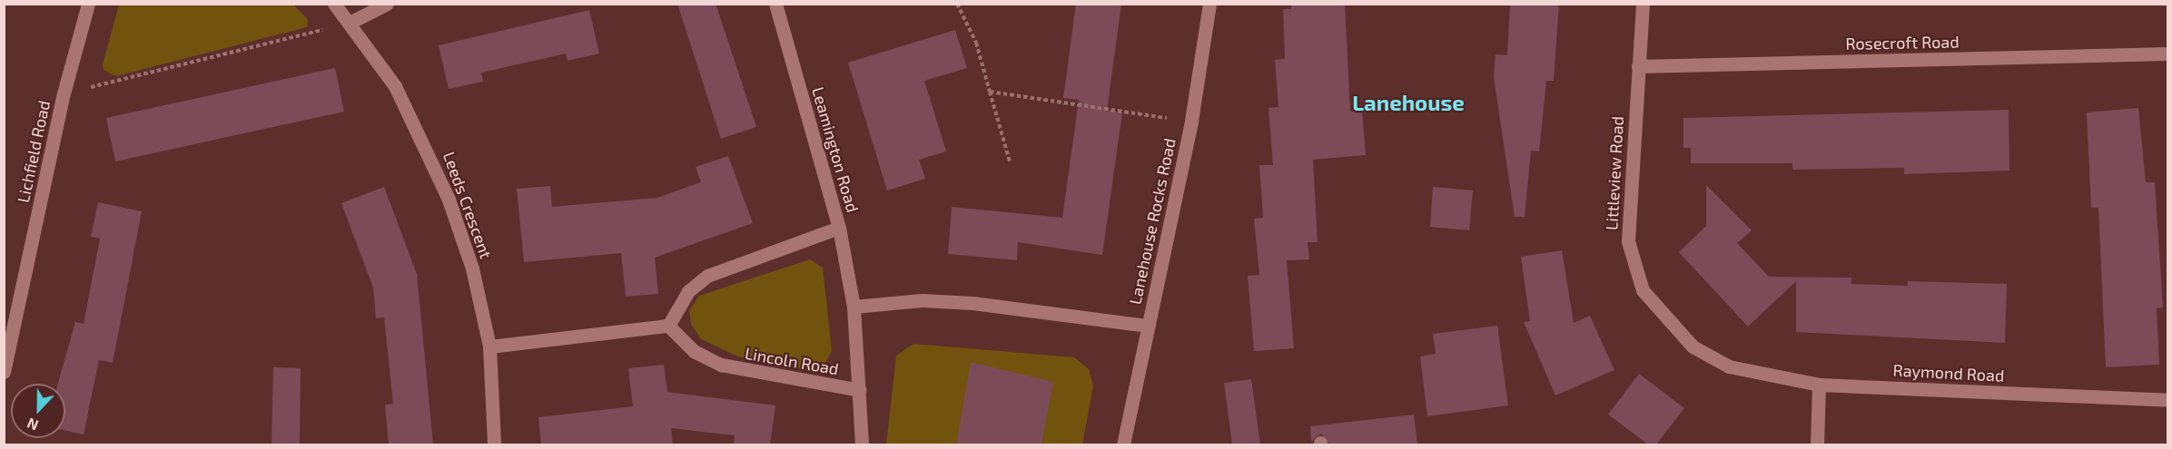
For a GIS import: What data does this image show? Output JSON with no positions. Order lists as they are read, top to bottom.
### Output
{
  "streets": {
    "street": [
      "Rosecroft Road",
      "Leamington Road",
      "Lichfield Road",
      "Littleview Road",
      "Leeds Crescent",
      "Lanehouse Rocks Road",
      "Lincoln Road",
      "Raymond Road"
    ]
  },
  "crossings": [
    ["Rosecroft Road", "Littleview Road"],
    ["Leamington Road", "Lincoln Road"],
    ["Littleview Road", "Raymond Road"]
  ],
  "districts": ["Lanehouse"],
  "north": "bottom"
}
